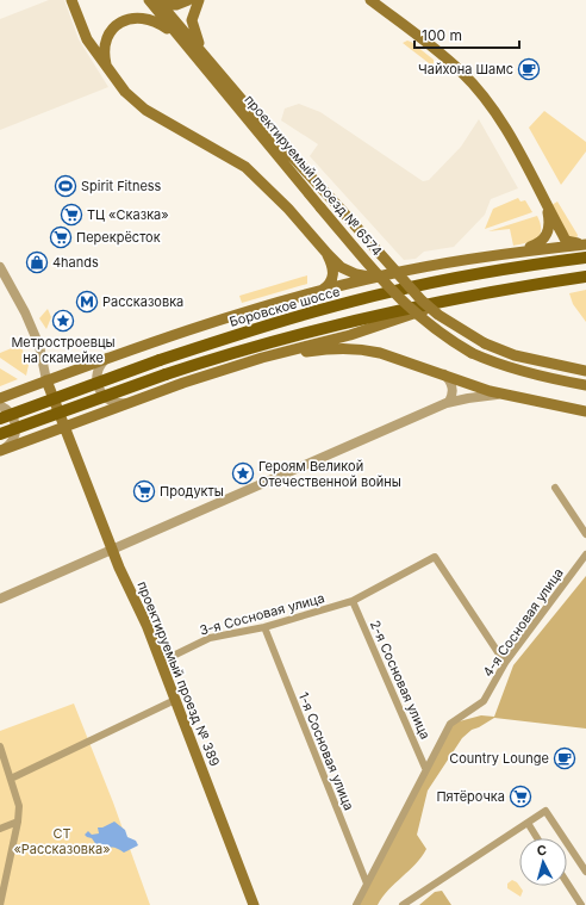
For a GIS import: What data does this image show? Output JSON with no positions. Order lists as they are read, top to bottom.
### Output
{
  "streets": {
    "main road": ["проектируемый проезд № 6574", "Боровское шоссе", "проектируемый проезд № 389"],
    "street": [
      "3-я Сосновая улица",
      "4-я Сосновая улица",
      "2-я Сосновая улица",
      "1-я Сосновая улица"
    ]
  },
  "crossings": [
    ["3-я Сосновая улица", "4-я Сосновая улица"],
    ["3-я Сосновая улица", "проектируемый проезд № 389"],
    ["3-я Сосновая улица", "2-я Сосновая улица"],
    ["3-я Сосновая улица", "1-я Сосновая улица"],
    ["4-я Сосновая улица", "2-я Сосновая улица"],
    ["4-я Сосновая улица", "1-я Сосновая улица"]
  ],
  "parks": ["СТ «Рассказовка»"],
  "places": {
    "cafe": ["Чайхона Шамс", "Country Lounge"],
    "sports": ["Spirit Fitness"],
    "supermarket": [
      "ТЦ «Сказка»",
      "Перекрёсток",
      "Продукты",
      "Пятёрочка"
    ],
    "shop": ["4hands"],
    "metro station": ["Рассказовка"],
    "place": ["Метростроевцы на скамейке", "Героям Великой Отечественной войны"]
  },
  "scale_bar": "100 m",
  "north": "top"
}
